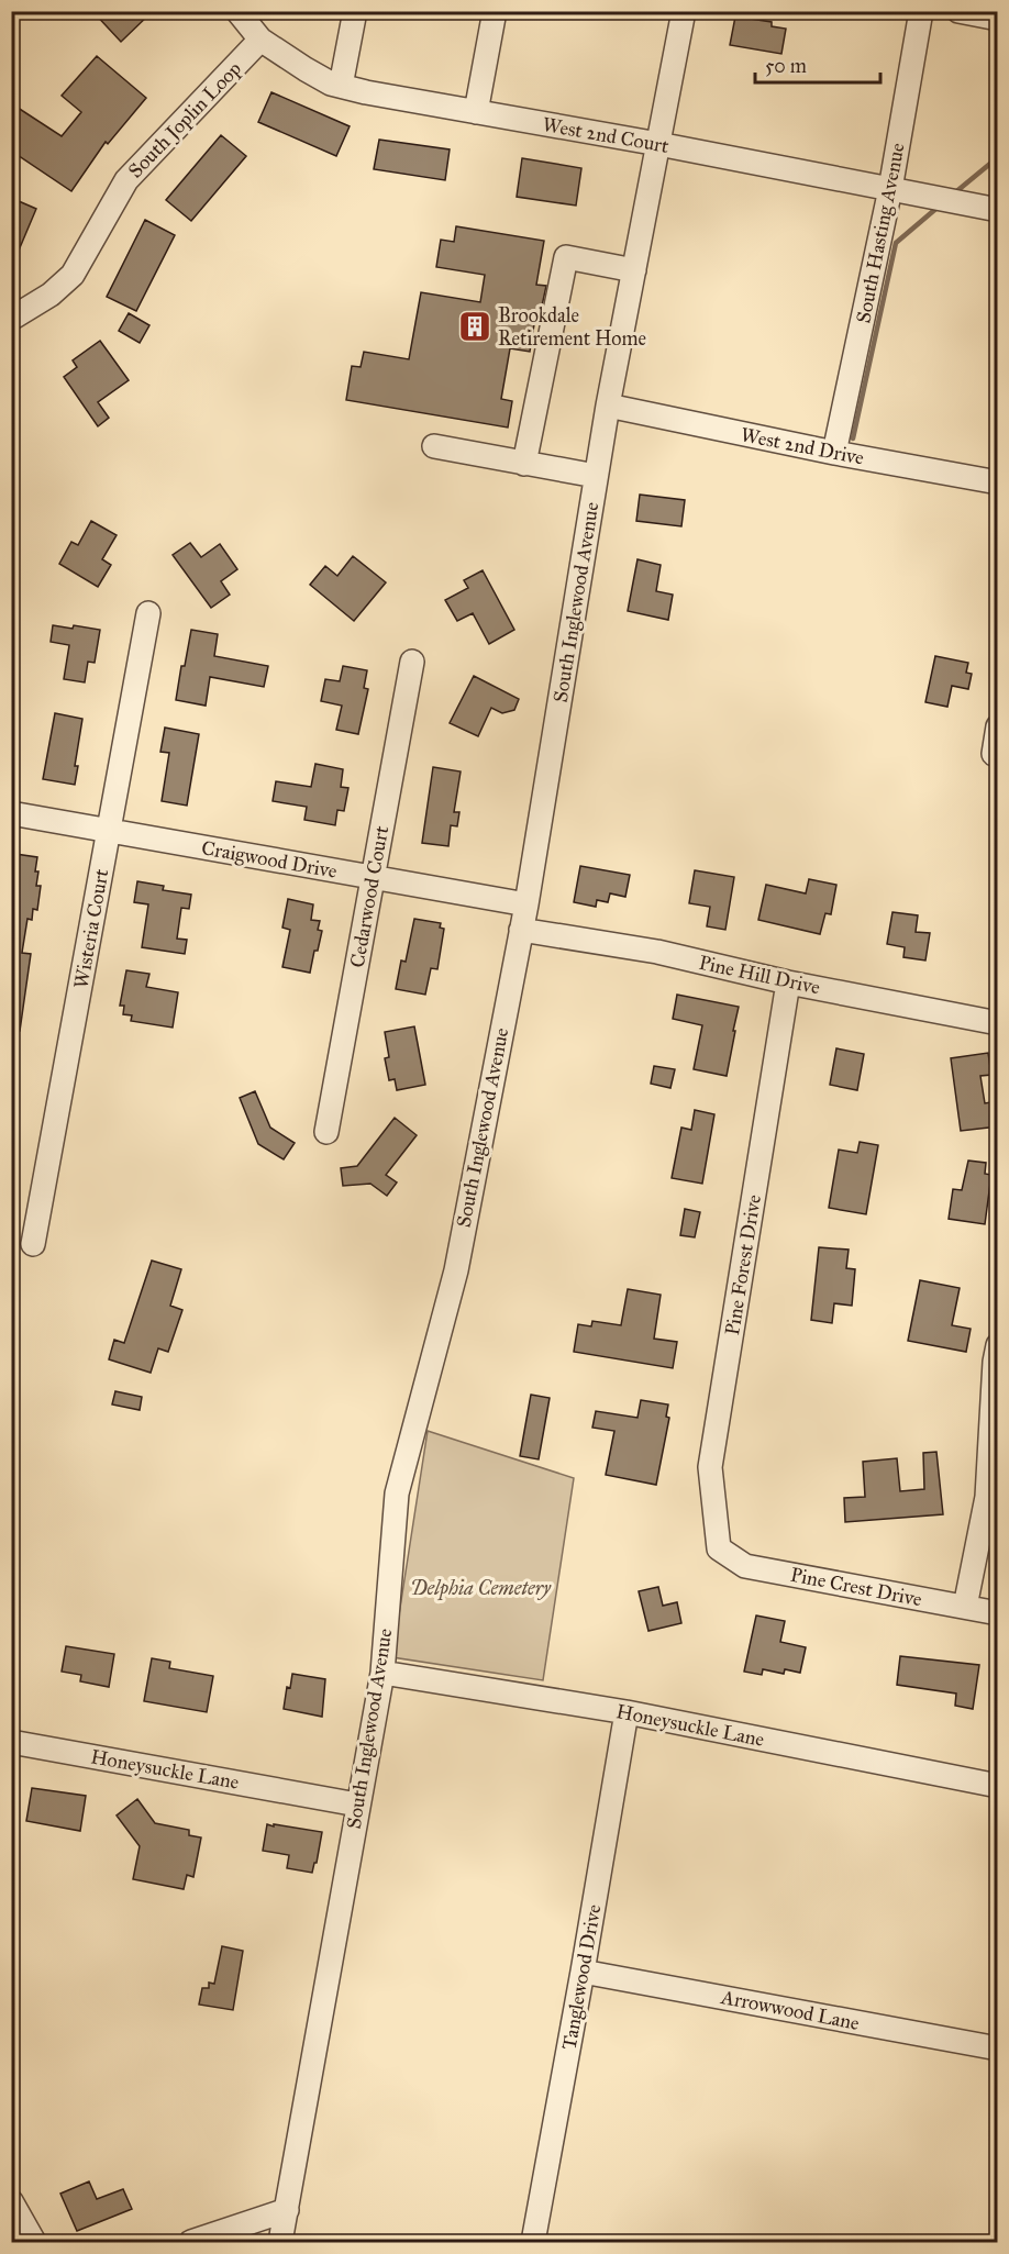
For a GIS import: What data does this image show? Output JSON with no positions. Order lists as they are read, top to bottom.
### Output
{
  "streets": {
    "street": [
      "South Joplin Loop",
      "West 2nd Court",
      "South Hasting Avenue",
      "West 2nd Drive",
      "South Inglewood Avenue",
      "Craigwood Drive",
      "Cedarwood Court",
      "Wisteria Court",
      "Pine Hill Drive",
      "Pine Forest Drive",
      "Pine Crest Drive",
      "Honeysuckle Lane",
      "Tanglewood Drive",
      "Arrowwood Lane"
    ]
  },
  "crossings": [
    ["South Joplin Loop", "West 2nd Court"],
    ["West 2nd Court", "South Hasting Avenue"],
    ["West 2nd Court", "South Inglewood Avenue"],
    ["South Hasting Avenue", "West 2nd Drive"],
    ["West 2nd Drive", "South Inglewood Avenue"],
    ["South Inglewood Avenue", "Craigwood Drive"],
    ["South Inglewood Avenue", "Pine Hill Drive"],
    ["South Inglewood Avenue", "Honeysuckle Lane"],
    ["Craigwood Drive", "Cedarwood Court"],
    ["Craigwood Drive", "Wisteria Court"],
    ["Pine Hill Drive", "Pine Forest Drive"],
    ["Pine Forest Drive", "Pine Crest Drive"],
    ["Honeysuckle Lane", "Tanglewood Drive"],
    ["Tanglewood Drive", "Arrowwood Lane"]
  ],
  "parks": ["Delphia Cemetery"],
  "places": {
    "building": ["Brookdale Retirement Home"]
  },
  "scale_bar": "50 m"
}
